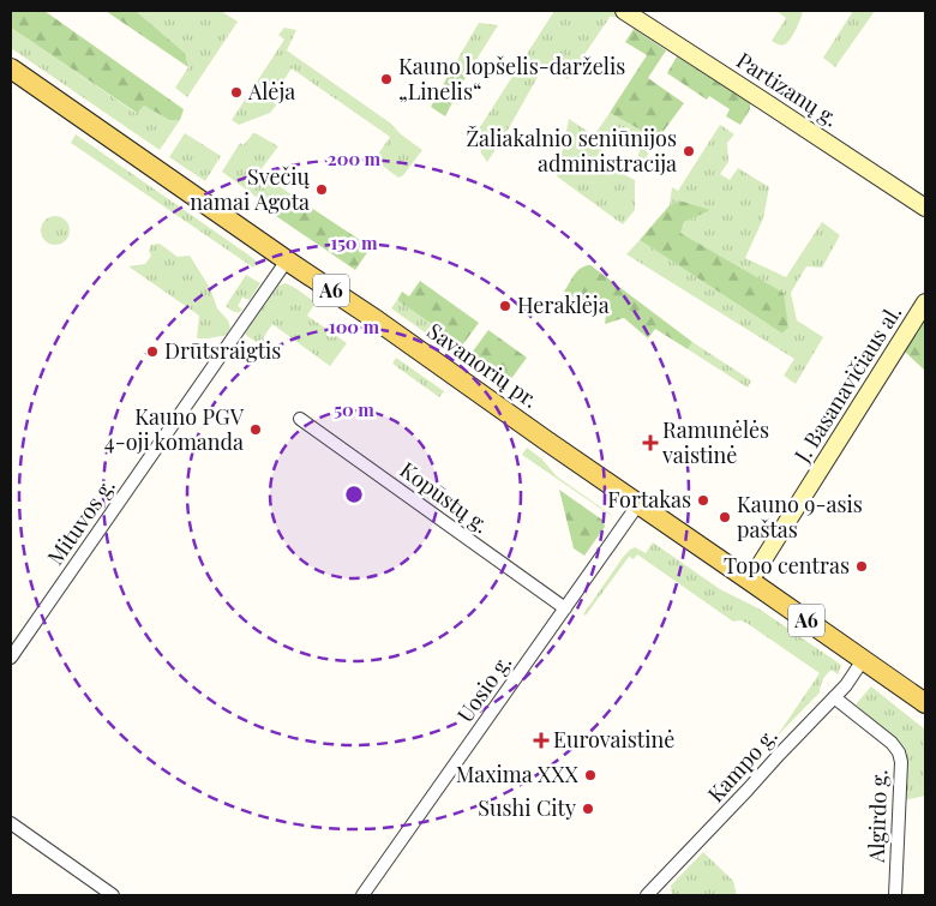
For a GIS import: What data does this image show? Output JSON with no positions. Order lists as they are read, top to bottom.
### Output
{
  "streets": {
    "main road": ["A6", "Savanorių pr."],
    "street": [
      "Partizanų g.",
      "J. Basanavičiaus al.",
      "Kopūstų g.",
      "Mituvos g.",
      "Uosio g.",
      "Kampo g.",
      "Algirdo g."
    ]
  },
  "crossings": [
    ["Savanorių pr.", "J. Basanavičiaus al."],
    ["Savanorių pr.", "Mituvos g."],
    ["Savanorių pr.", "Uosio g."],
    ["Savanorių pr.", "Kampo g."],
    ["Kopūstų g.", "Uosio g."],
    ["Kampo g.", "Algirdo g."]
  ],
  "places": {
    "other": [
      "Kauno lopšelis-darželis „Linelis“",
      "Alėja",
      "Žaliakalnio seniūnijos administracija",
      "Svečių namai Agota",
      "Heraklėja",
      "Drūtsraigtis",
      "Kauno PGV 4-oji komanda",
      "Fortakas",
      "Kauno 9-asis paštas",
      "Topo centras",
      "Maxima XXX",
      "Sushi City"
    ],
    "health": ["Ramunėlės vaistinė", "Eurovaistinė"]
  },
  "rings": [
    "200 m",
    "150 m",
    "100 m",
    "50 m"
  ]
}
